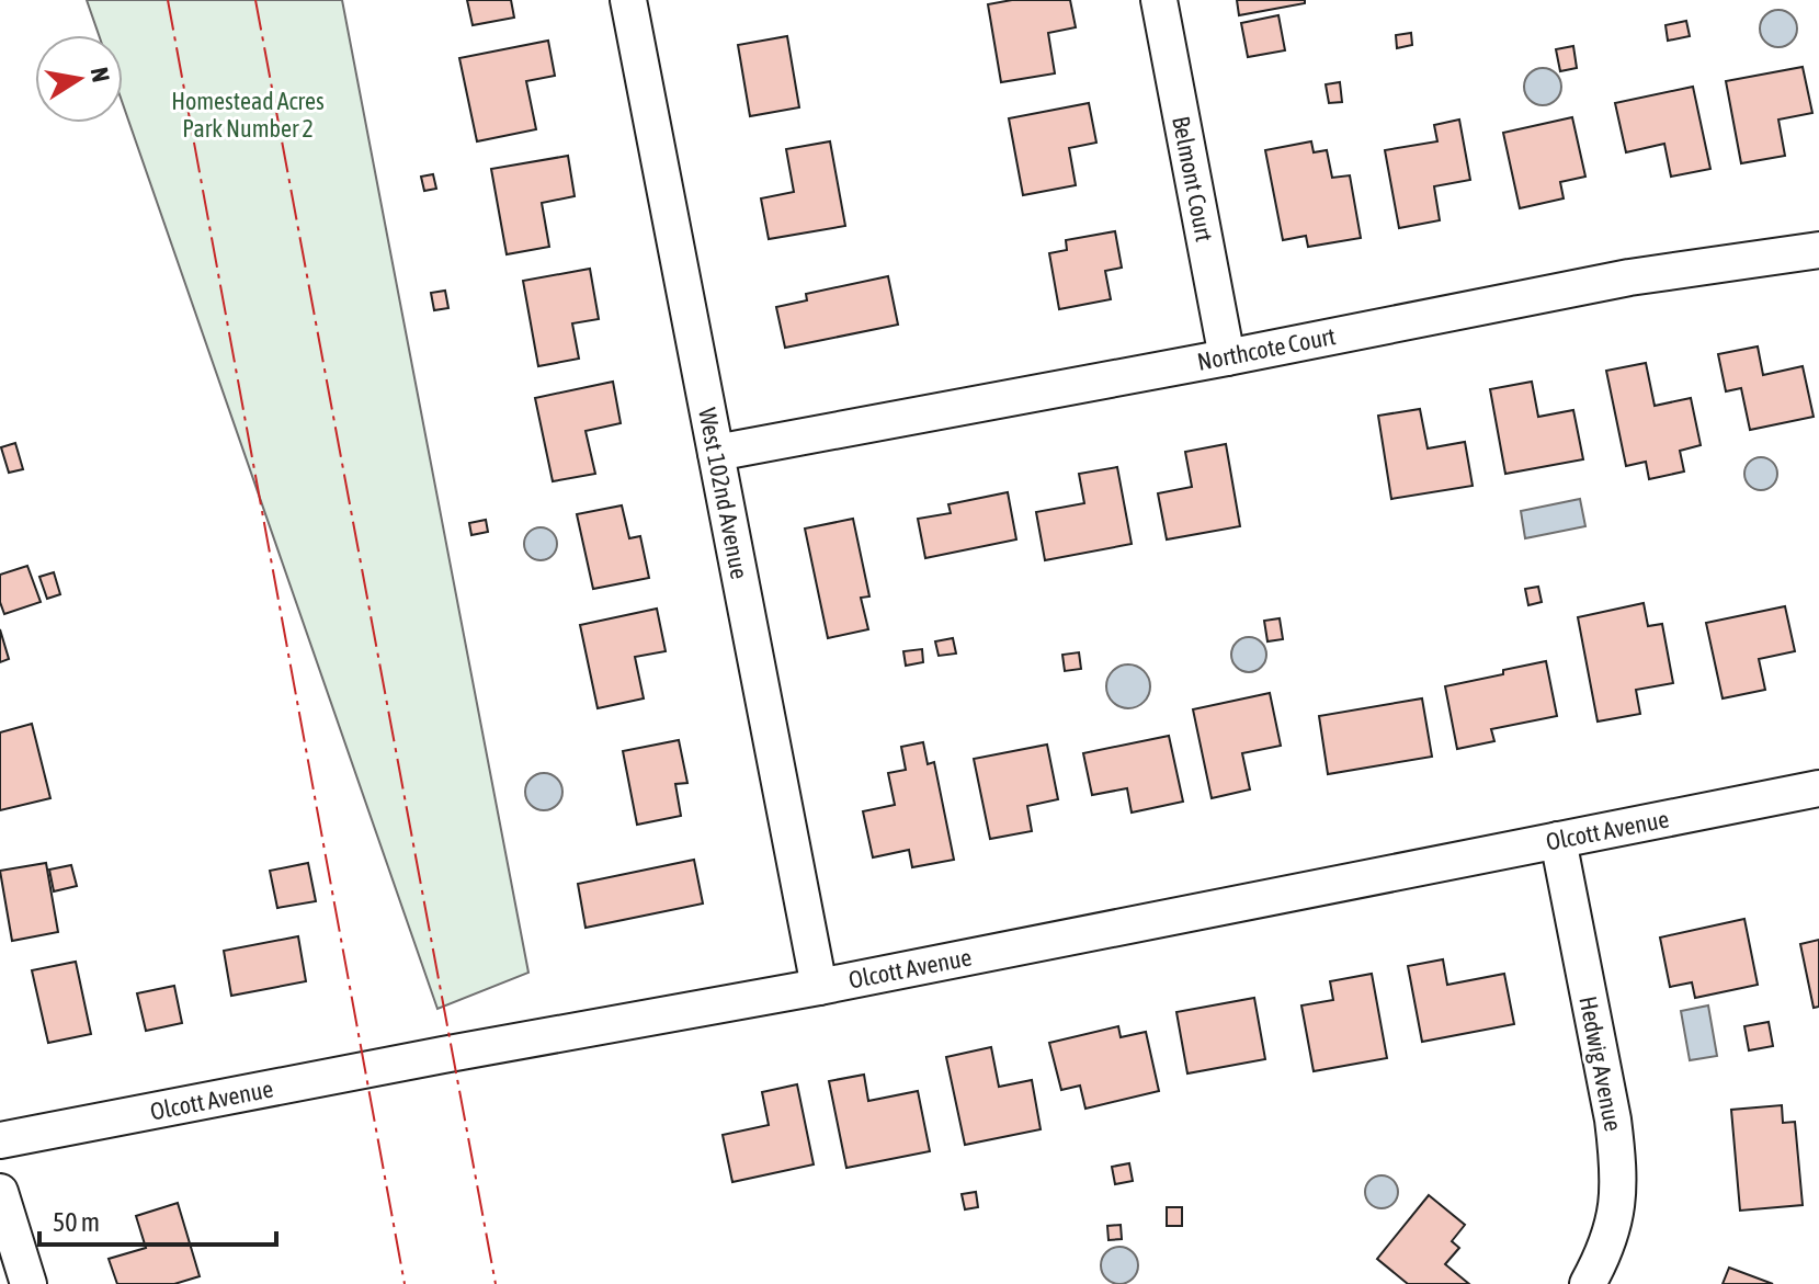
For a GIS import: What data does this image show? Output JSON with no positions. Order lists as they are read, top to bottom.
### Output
{
  "streets": {
    "street": [
      "Belmont Court",
      "Northcote Court",
      "West 102nd Avenue",
      "Olcott Avenue",
      "Hedwig Avenue"
    ]
  },
  "crossings": [
    ["Belmont Court", "Northcote Court"],
    ["Northcote Court", "West 102nd Avenue"],
    ["West 102nd Avenue", "Olcott Avenue"],
    ["Olcott Avenue", "Hedwig Avenue"]
  ],
  "parks": ["Homestead Acres Park Number 2"],
  "scale_bar": "50 m",
  "north": "right"
}
